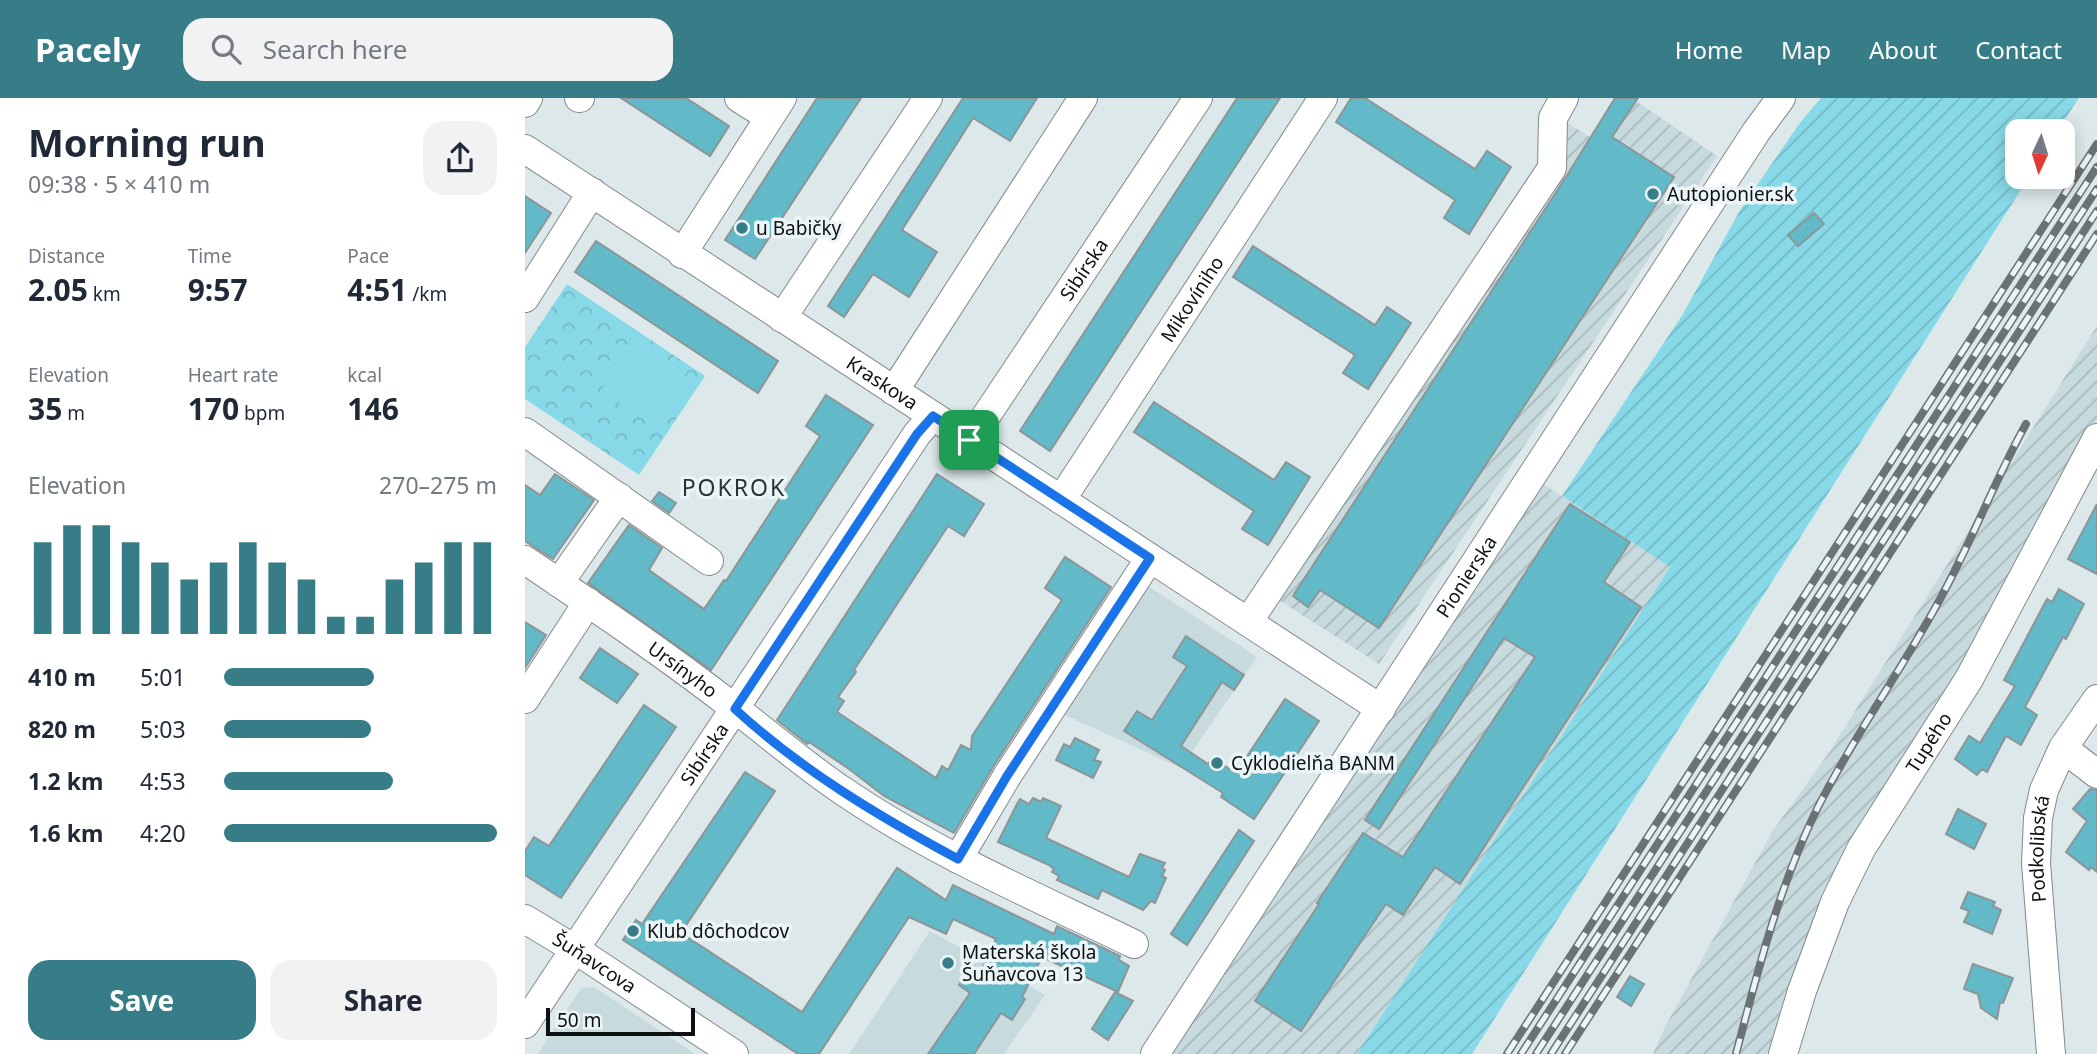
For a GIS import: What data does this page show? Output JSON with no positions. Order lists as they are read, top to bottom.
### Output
{
  "streets": {
    "street": [
      "Sibírska",
      "Mikovíniho",
      "Kraskova",
      "Pionierska",
      "Ursínyho",
      "Tupého",
      "Podkolibská",
      "Šuňavcova"
    ]
  },
  "crossings": [
    ["Sibírska", "Kraskova"],
    ["Sibírska", "Ursínyho"],
    ["Sibírska", "Šuňavcova"],
    ["Mikovíniho", "Kraskova"],
    ["Kraskova", "Pionierska"]
  ],
  "districts": ["POKROK"],
  "places": [
    "Autopionier.sk",
    "u Babičky",
    "Cyklodielňa BANM",
    "Klub dôchodcov",
    "Materská škola Šuňavcova 13"
  ],
  "scale_bar": "50 m",
  "north": "bottom",
  "page": {
    "header": "Pacely",
    "search": "Search here",
    "nav": [
      "Home",
      "Map",
      "About",
      "Contact"
    ],
    "heading": ["Morning run", "09:38 · 5 × 410 m"],
    "stats": [
      ["Distance", "2.05 km"],
      ["Time", "9:57"],
      ["Pace", "4:51 /km"],
      ["Elevation", "35 m"],
      ["Heart rate", "170 bpm"],
      ["kcal", "146"]
    ],
    "chart": ["Elevation", "270–275 m"],
    "list": [
      {
        "name": "410 m",
        "note": "5:01"
      },
      {
        "name": "820 m",
        "note": "5:03"
      },
      {
        "name": "1.2 km",
        "note": "4:53"
      },
      {
        "name": "1.6 km",
        "note": "4:20"
      }
    ],
    "buttons": ["Save", "Share"],
    "scale": "50 m"
  }
}
